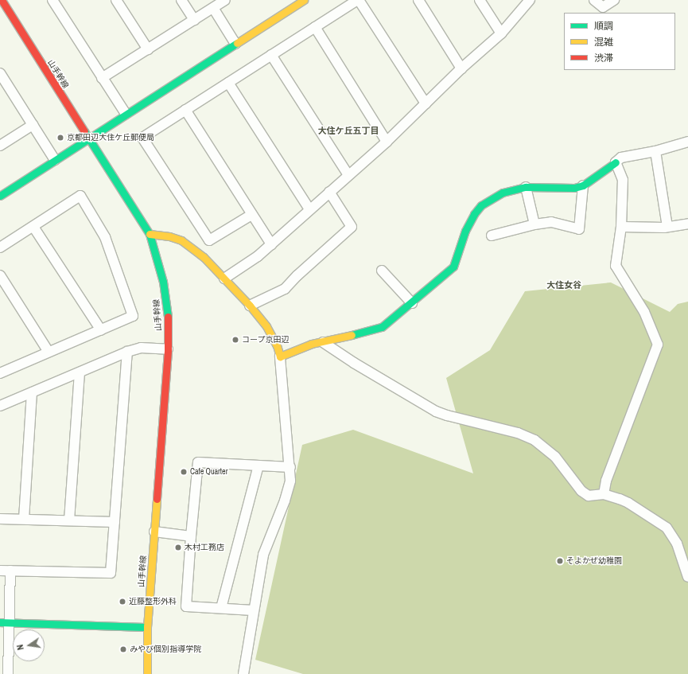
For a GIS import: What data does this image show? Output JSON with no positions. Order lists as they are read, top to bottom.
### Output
{
  "streets": {
    "street": ["山手幹線"]
  },
  "districts": ["大住ケ丘五丁目", "大住女谷"],
  "places": [
    "京都田辺大住ケ丘郵便局",
    "コープ京田辺",
    "Cafe Quarter",
    "木村工務店",
    "そよかぜ幼稚園",
    "近藤整形外科",
    "みやび個別指導学院"
  ],
  "legend": ["順調", "混雑", "渋滞"],
  "north": "left"
}
